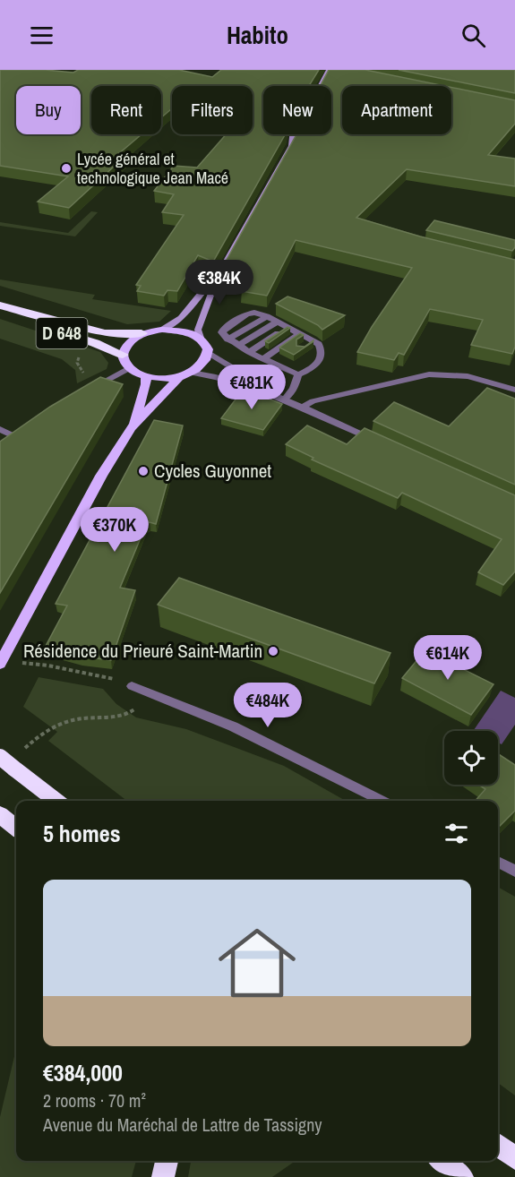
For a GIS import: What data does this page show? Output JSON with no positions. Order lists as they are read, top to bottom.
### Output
{
  "streets": {
    "highway": ["D 648"]
  },
  "places": ["Lycée général et technologique Jean Macé", "Cycles Guyonnet", "Résidence du Prieuré Saint-Martin"],
  "page": {
    "header": "Habito",
    "chip": [
      "Buy",
      "Rent",
      "Filters",
      "New",
      "Apartment"
    ],
    "price": [
      "€384K",
      "€481K",
      "€370K",
      "€614K",
      "€484K"
    ],
    "heading": "5 homes",
    "list": [
      {
        "name": "€384,000",
        "note": "2 rooms · 70 m² · Avenue du Maréchal de Lattre de Tassigny"
      }
    ]
  }
}
